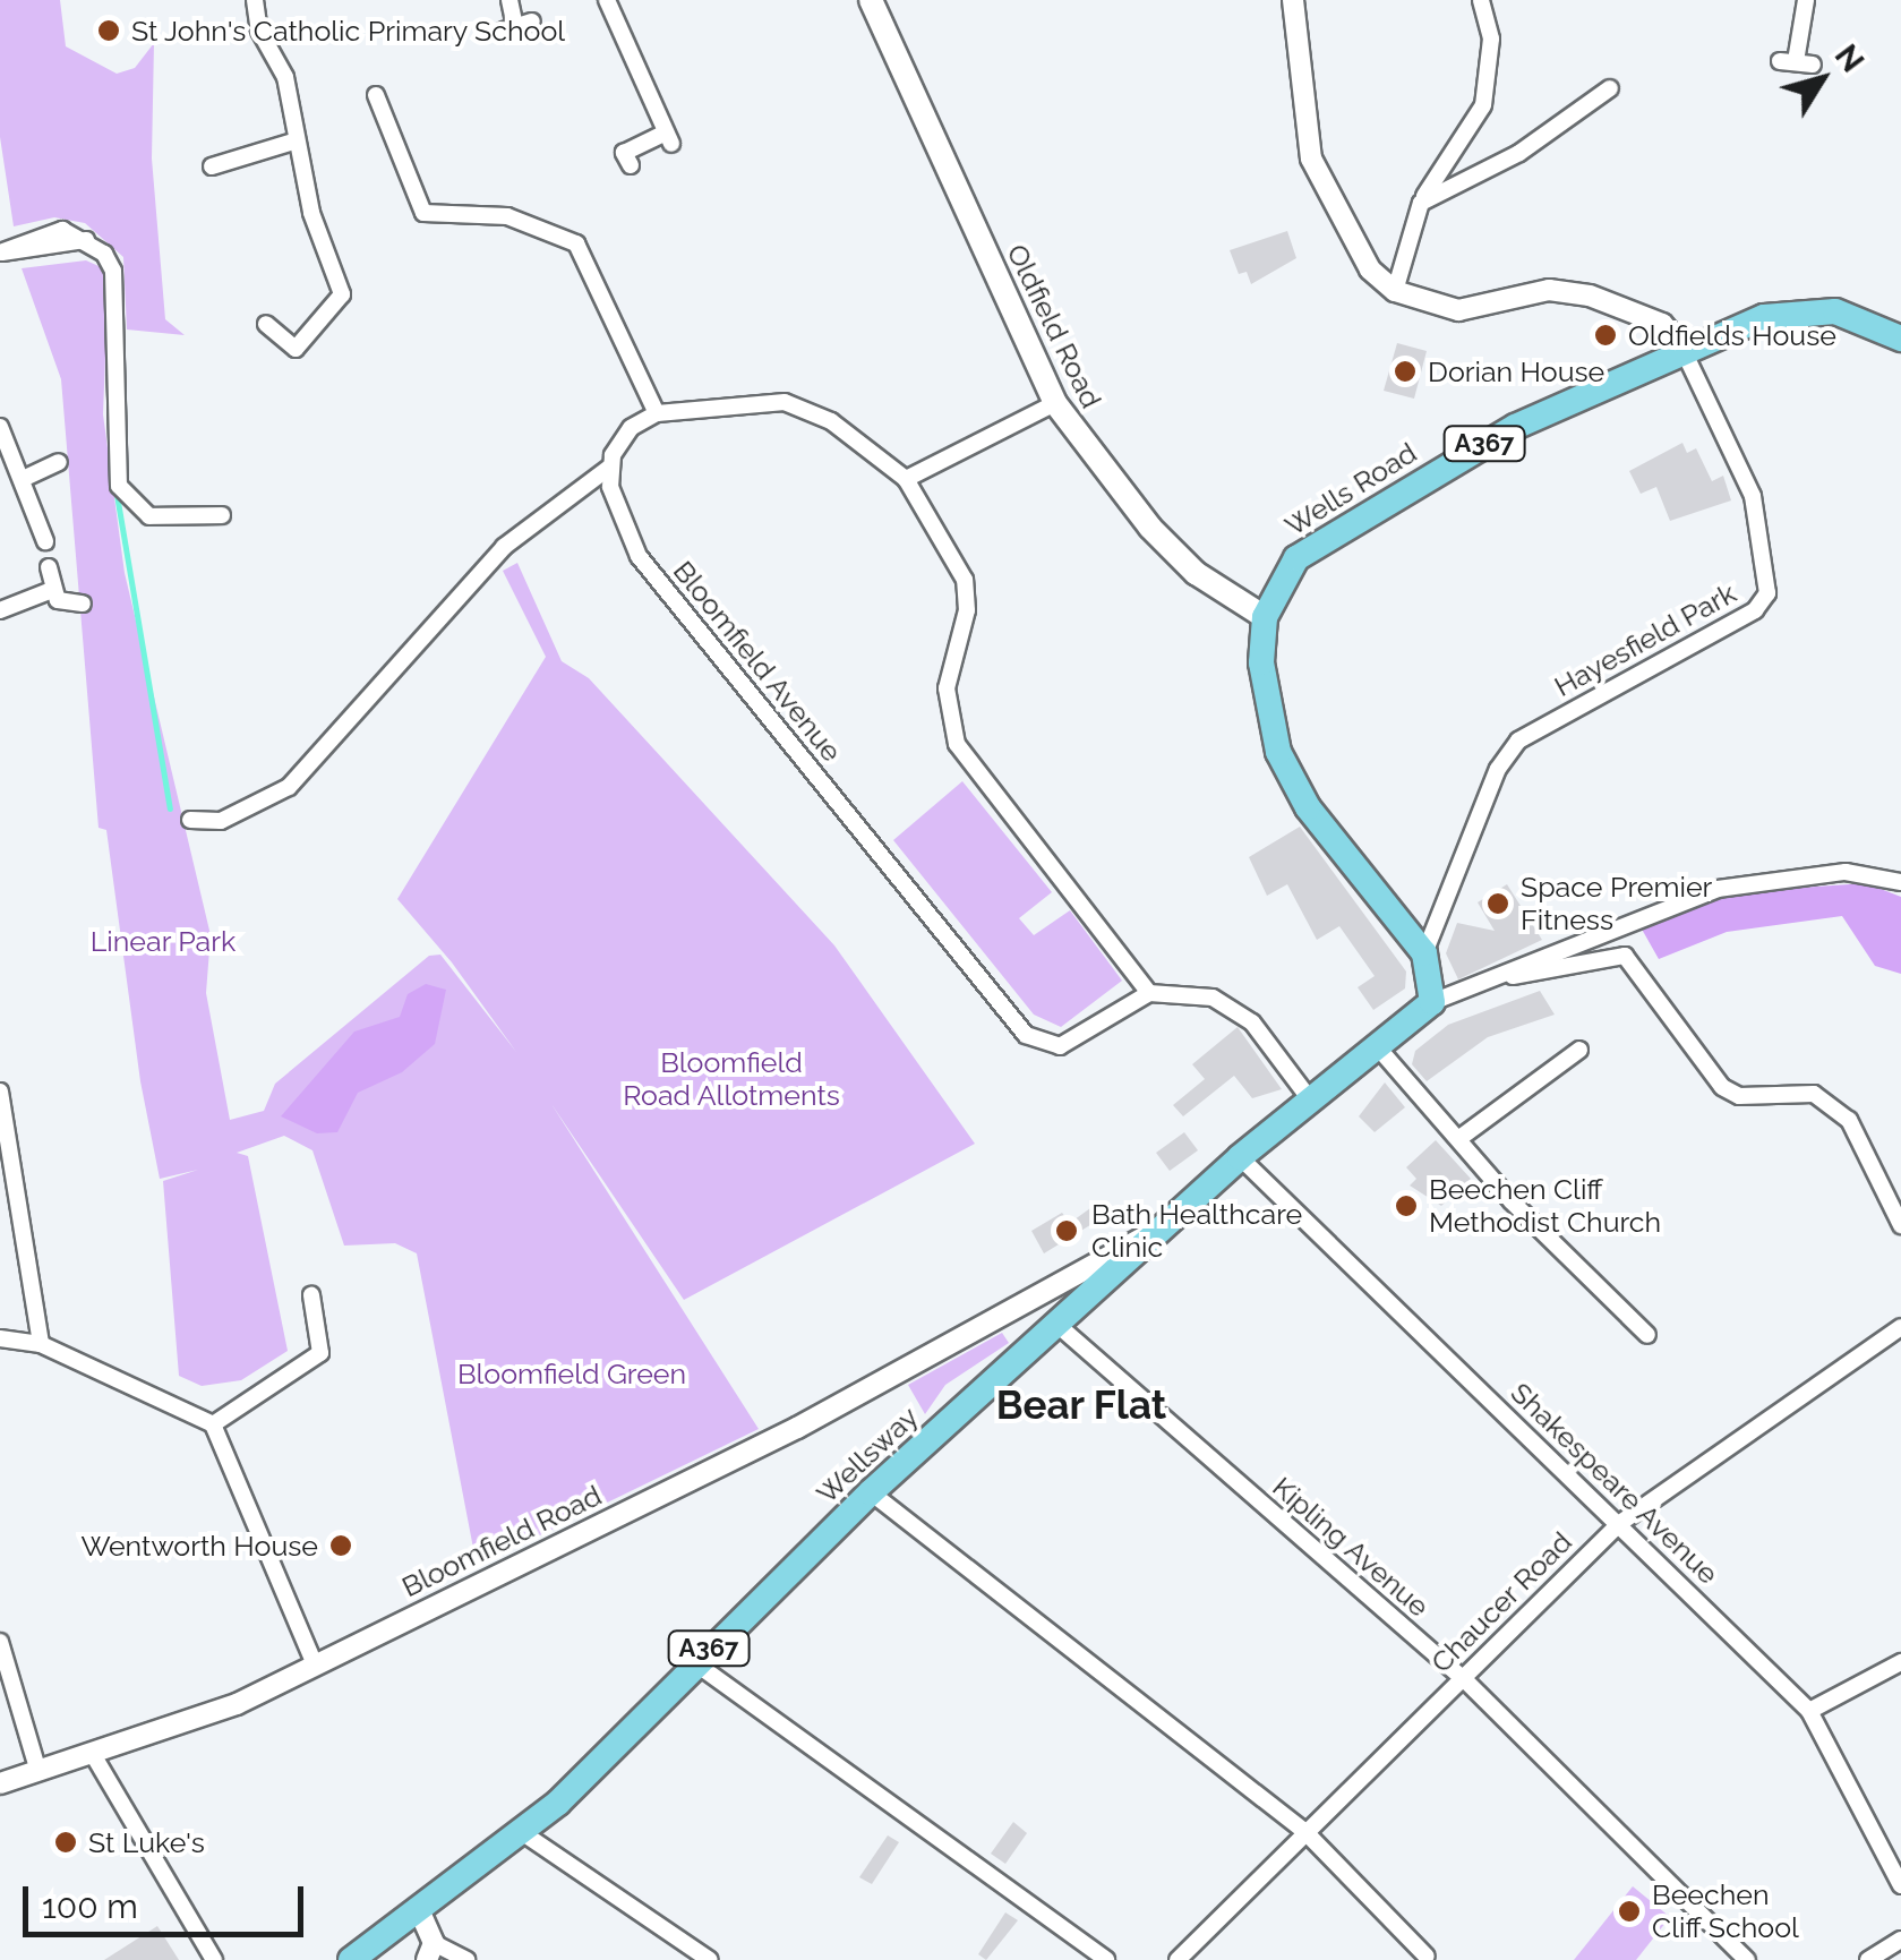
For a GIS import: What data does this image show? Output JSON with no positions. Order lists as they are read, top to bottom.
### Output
{
  "streets": {
    "main road": [
      "Oldfield Road",
      "A367",
      "Wells Road",
      "Wellsway"
    ],
    "street": [
      "Hayesfield Park",
      "Bloomfield Avenue",
      "Shakespeare Avenue",
      "Bloomfield Road",
      "Kipling Avenue",
      "Chaucer Road"
    ]
  },
  "crossings": [
    ["Oldfield Road", "Wells Road"],
    ["Wells Road", "Hayesfield Park"],
    ["Wells Road", "Wellsway"],
    ["Wellsway", "Shakespeare Avenue"],
    ["Wellsway", "Bloomfield Road"],
    ["Wellsway", "Kipling Avenue"],
    ["Shakespeare Avenue", "Chaucer Road"],
    ["Kipling Avenue", "Chaucer Road"]
  ],
  "districts": ["Bear Flat"],
  "parks": ["Linear Park", "Bloomfield Road Allotments", "Bloomfield Green"],
  "places": [
    "St John's Catholic Primary School",
    "Oldfields House",
    "Dorian House",
    "Space Premier Fitness",
    "Beechen Cliff Methodist Church",
    "Bath Healthcare Clinic",
    "Wentworth House",
    "St Luke's",
    "Beechen Cliff School"
  ],
  "scale_bar": "100 m",
  "north": "top right"
}
